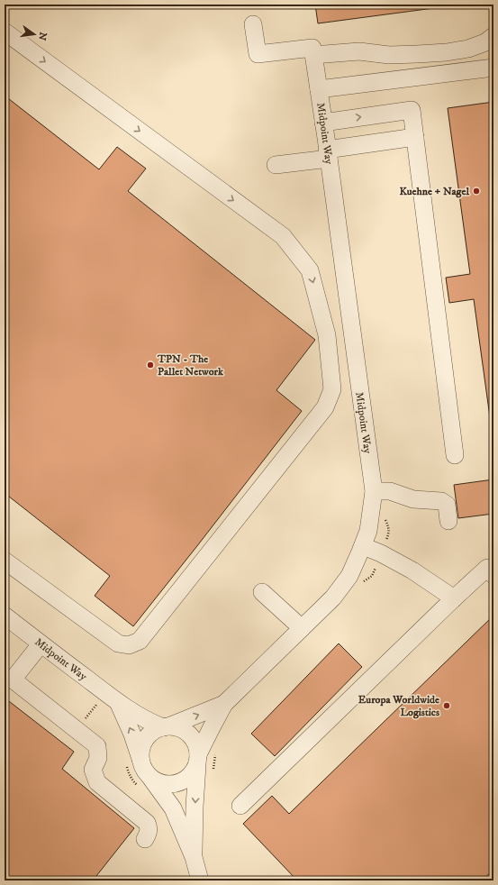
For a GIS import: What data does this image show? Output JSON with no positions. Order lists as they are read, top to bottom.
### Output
{
  "streets": {
    "street": ["Midpoint Way"]
  },
  "places": ["Kuehne + Nagel", "TPN - The Pallet Network", "Europa Worldwide Logistics"],
  "north": "right"
}
